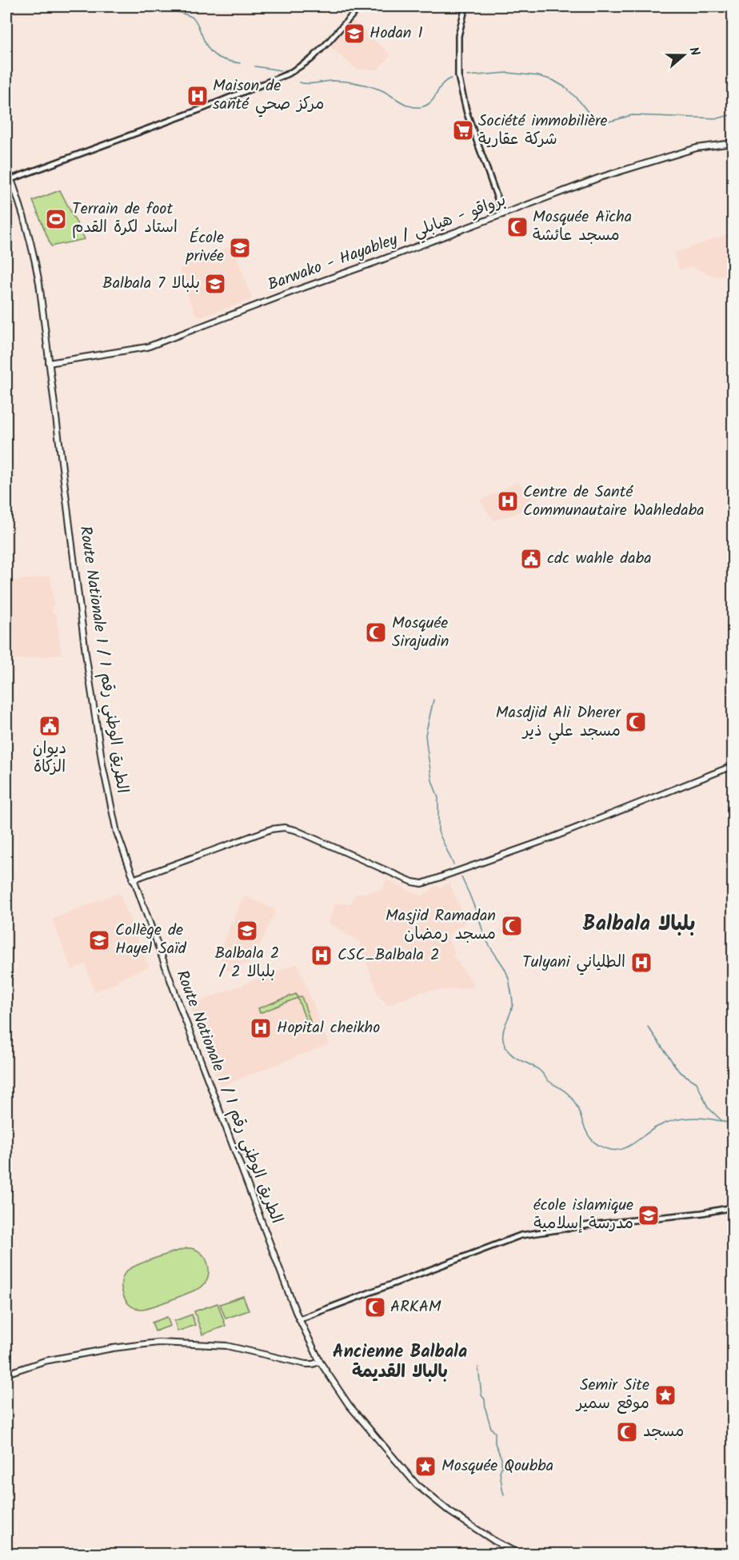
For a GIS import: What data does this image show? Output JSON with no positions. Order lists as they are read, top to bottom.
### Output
{
  "streets": {
    "main road": ["Barwako - Hayabley / برواقو - هيابلي", "Route Nationale 1 / الطريق الوطني رقم 1"]
  },
  "crossings": [
    ["Barwako - Hayabley / برواقو - هيابلي", "Route Nationale 1 / الطريق الوطني رقم 1"]
  ],
  "districts": ["Balbala بلبالا", "Ancienne Balbala بالبالا القديمة"],
  "places": {
    "school or university": [
      "Hodan 1",
      "École privée",
      "Balbala 7 بلبالا",
      "Balbala 2 / بلبالا 2",
      "Collège de Hayel Saïd",
      "école islamique مدرسة إسلامية"
    ],
    "hospital": [
      "Maison de santé مركز صحي",
      "Centre de Santé Communautaire Wahledaba",
      "CSC_Balbala 2",
      "Tulyani الطلياني",
      "Hopital cheikho"
    ],
    "supermarket": ["Société immobilière شركة عقارية"],
    "sports": ["Terrain de foot استاد لكرة القدم"],
    "mosque": [
      "Mosquée Aïcha مسجد عائشة",
      "Mosquée Sirajudin",
      "Masdjid Ali Dherer مسجد علي ذير",
      "Masjid Ramadan مسجد رمضان",
      "ARKAM",
      "مسجد"
    ],
    "public building": ["cdc wahle daba", "ديوان الزكاة"],
    "place": ["Semir Site موقع سمير", "Mosquée Qoubba"]
  },
  "north": "right"
}
